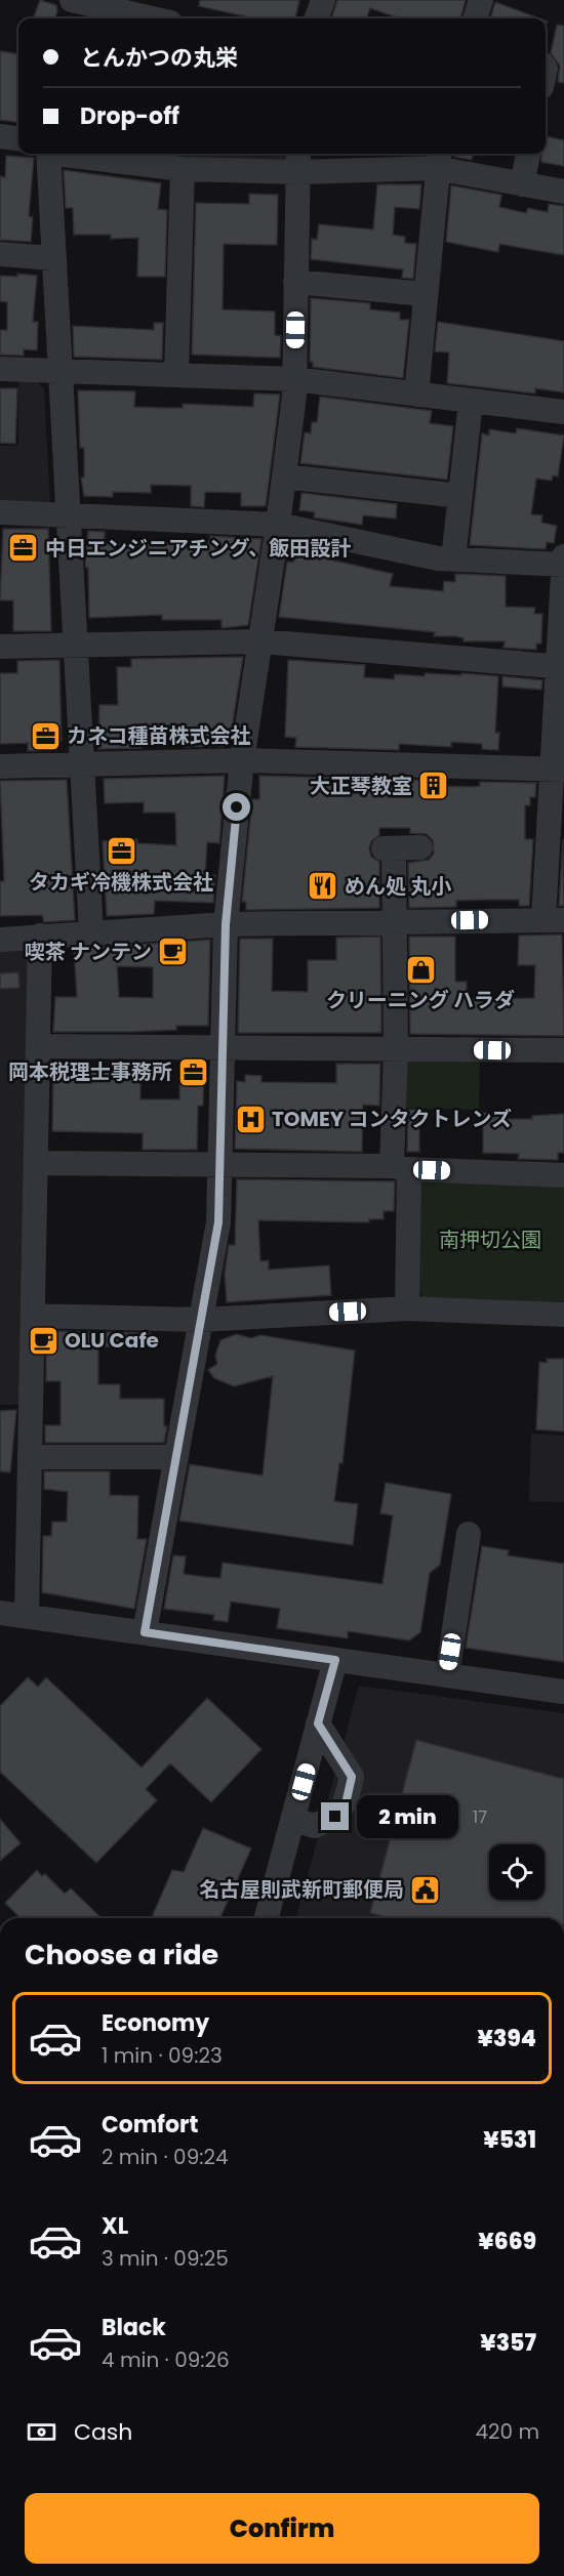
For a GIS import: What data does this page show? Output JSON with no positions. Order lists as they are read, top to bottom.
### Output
{
  "parks": ["南押切公園"],
  "places": {
    "office": [
      "中日エンジニアチング、飯田設計",
      "カネコ種苗株式会社",
      "タカギ冷機株式会社",
      "岡本税理士事務所"
    ],
    "building": ["大正琴教室"],
    "restaurant": ["めん処 丸小"],
    "cafe": ["喫茶 ナンテン", "OLU Cafe"],
    "shop": ["クリーニング ハラダ"],
    "hospital": ["TOMEY コンタクトレンズ"],
    "public building": ["名古屋則武新町郵便局"]
  },
  "house_numbers": ["17"],
  "page": {
    "banner": ["とんかつの丸栄", "Drop-off"],
    "bubble": "2 min",
    "heading": "Choose a ride",
    "list": [
      {
        "name": "Economy",
        "note": "1 min · 09:23",
        "value": "¥394"
      },
      {
        "name": "Comfort",
        "note": "2 min · 09:24",
        "value": "¥531"
      },
      {
        "name": "XL",
        "note": "3 min · 09:25",
        "value": "¥669"
      },
      {
        "name": "Black",
        "note": "4 min · 09:26",
        "value": "¥357"
      }
    ],
    "pay": ["Cash", "420 m"],
    "buttons": "Confirm"
  }
}
